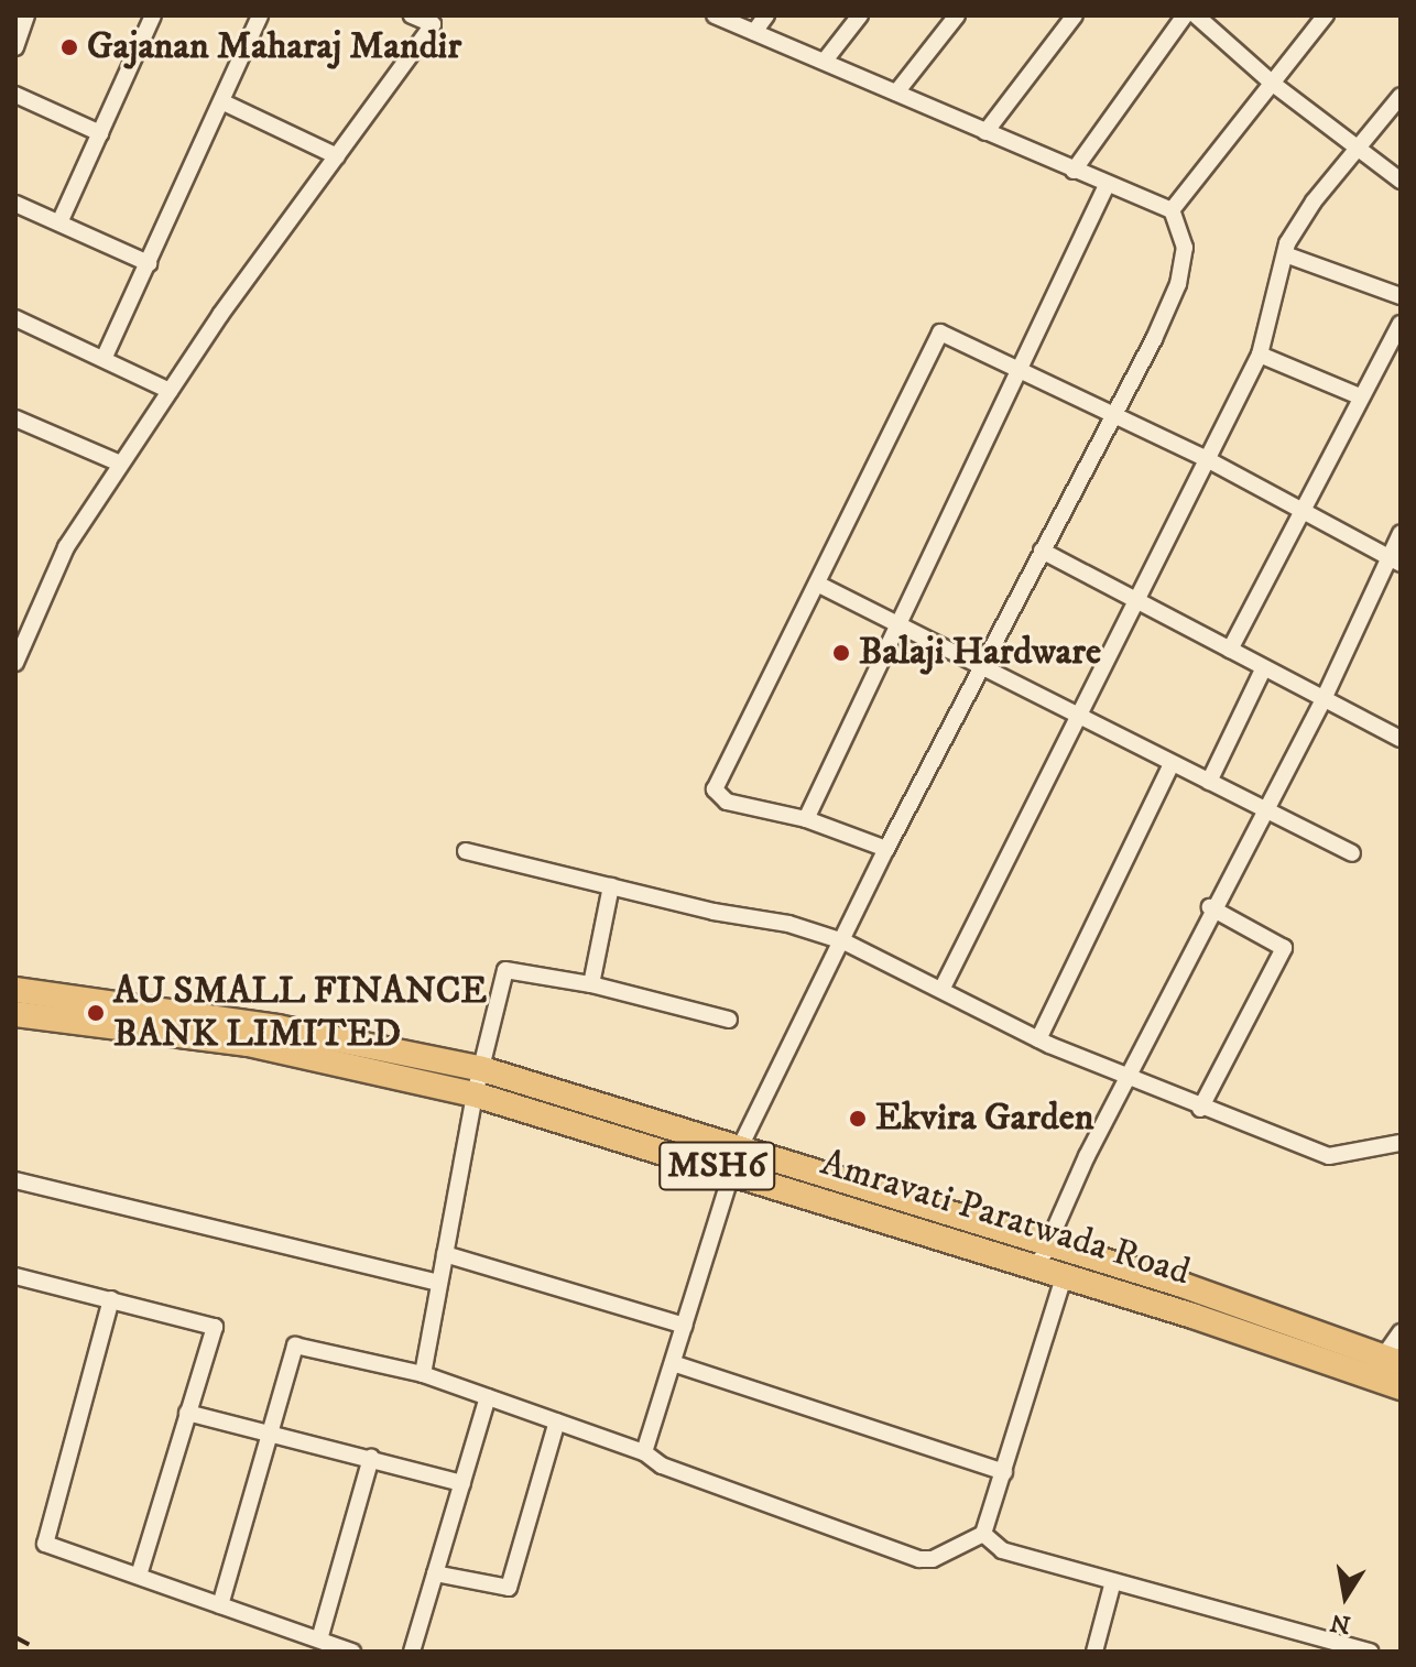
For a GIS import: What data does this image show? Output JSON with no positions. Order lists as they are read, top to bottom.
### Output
{
  "streets": {
    "main road": ["MSH6", "Amravati Paratwada Road"]
  },
  "places": [
    "Gajanan Maharaj Mandir",
    "Balaji Hardware",
    "AU SMALL FINANCE BANK LIMITED",
    "Ekvira Garden"
  ],
  "north": "bottom"
}
